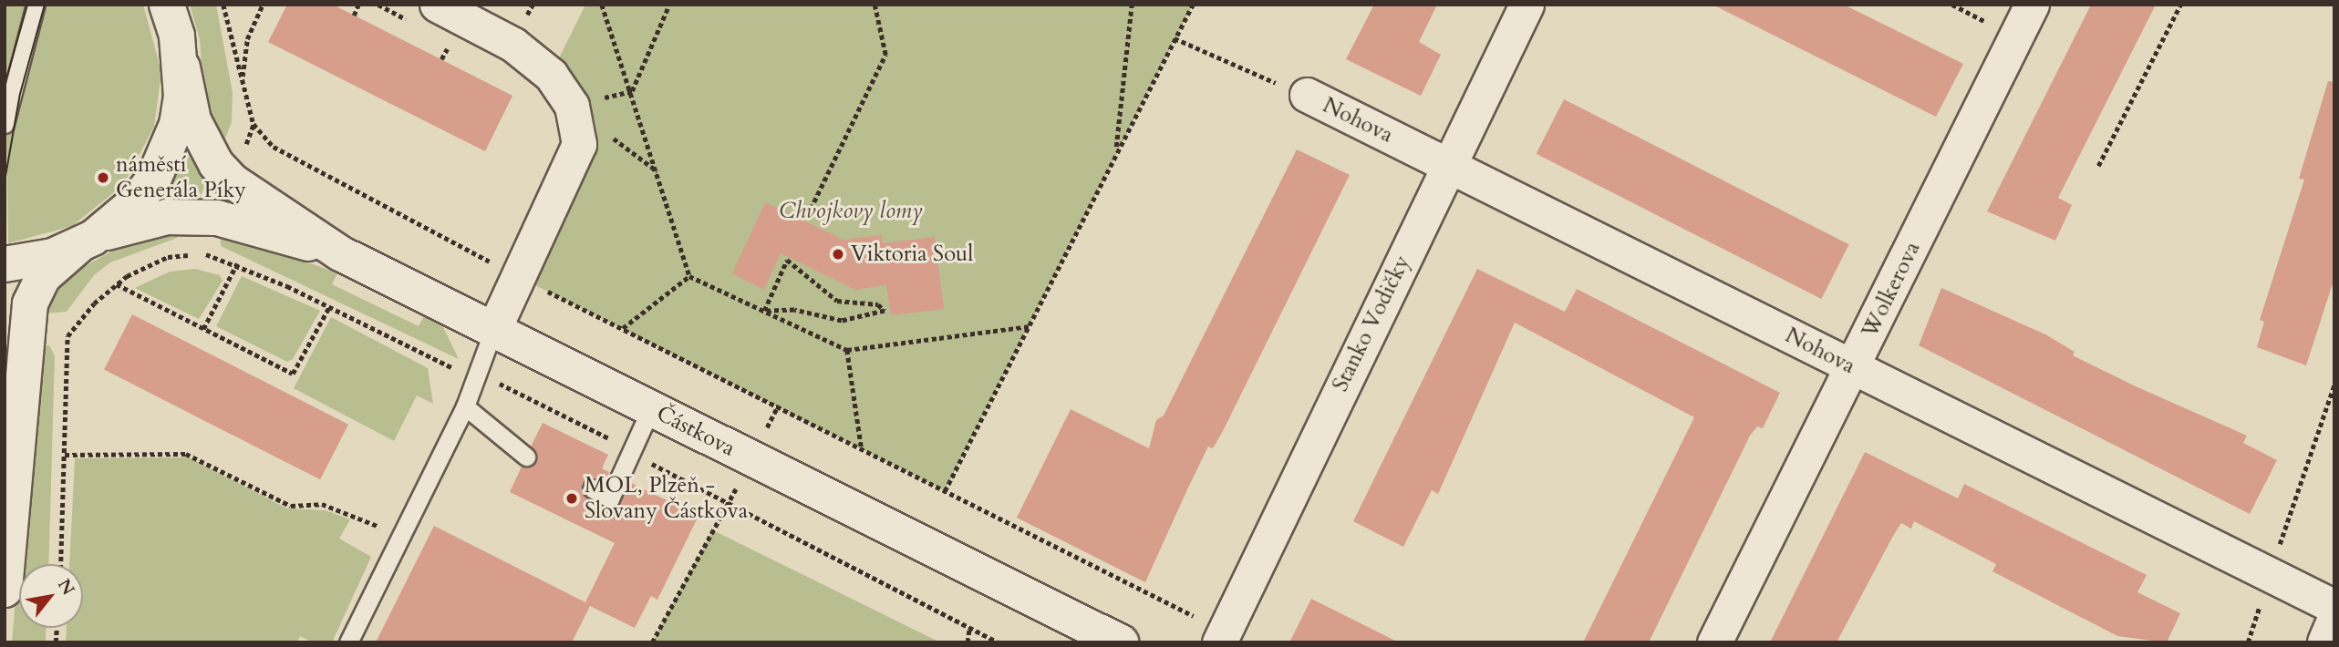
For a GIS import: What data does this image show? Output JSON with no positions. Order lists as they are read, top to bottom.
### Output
{
  "streets": {
    "street": [
      "Nohova",
      "Wolkerova",
      "Stanko Vodičky",
      "Částkova"
    ]
  },
  "crossings": [
    ["Nohova", "Wolkerova"],
    ["Nohova", "Stanko Vodičky"]
  ],
  "parks": ["Chvojkovy lomy"],
  "places": ["náměstí Generála Píky", "Viktoria Soul", "MOL, Plzeň - Slovany Částkova"],
  "north": "top right"
}
